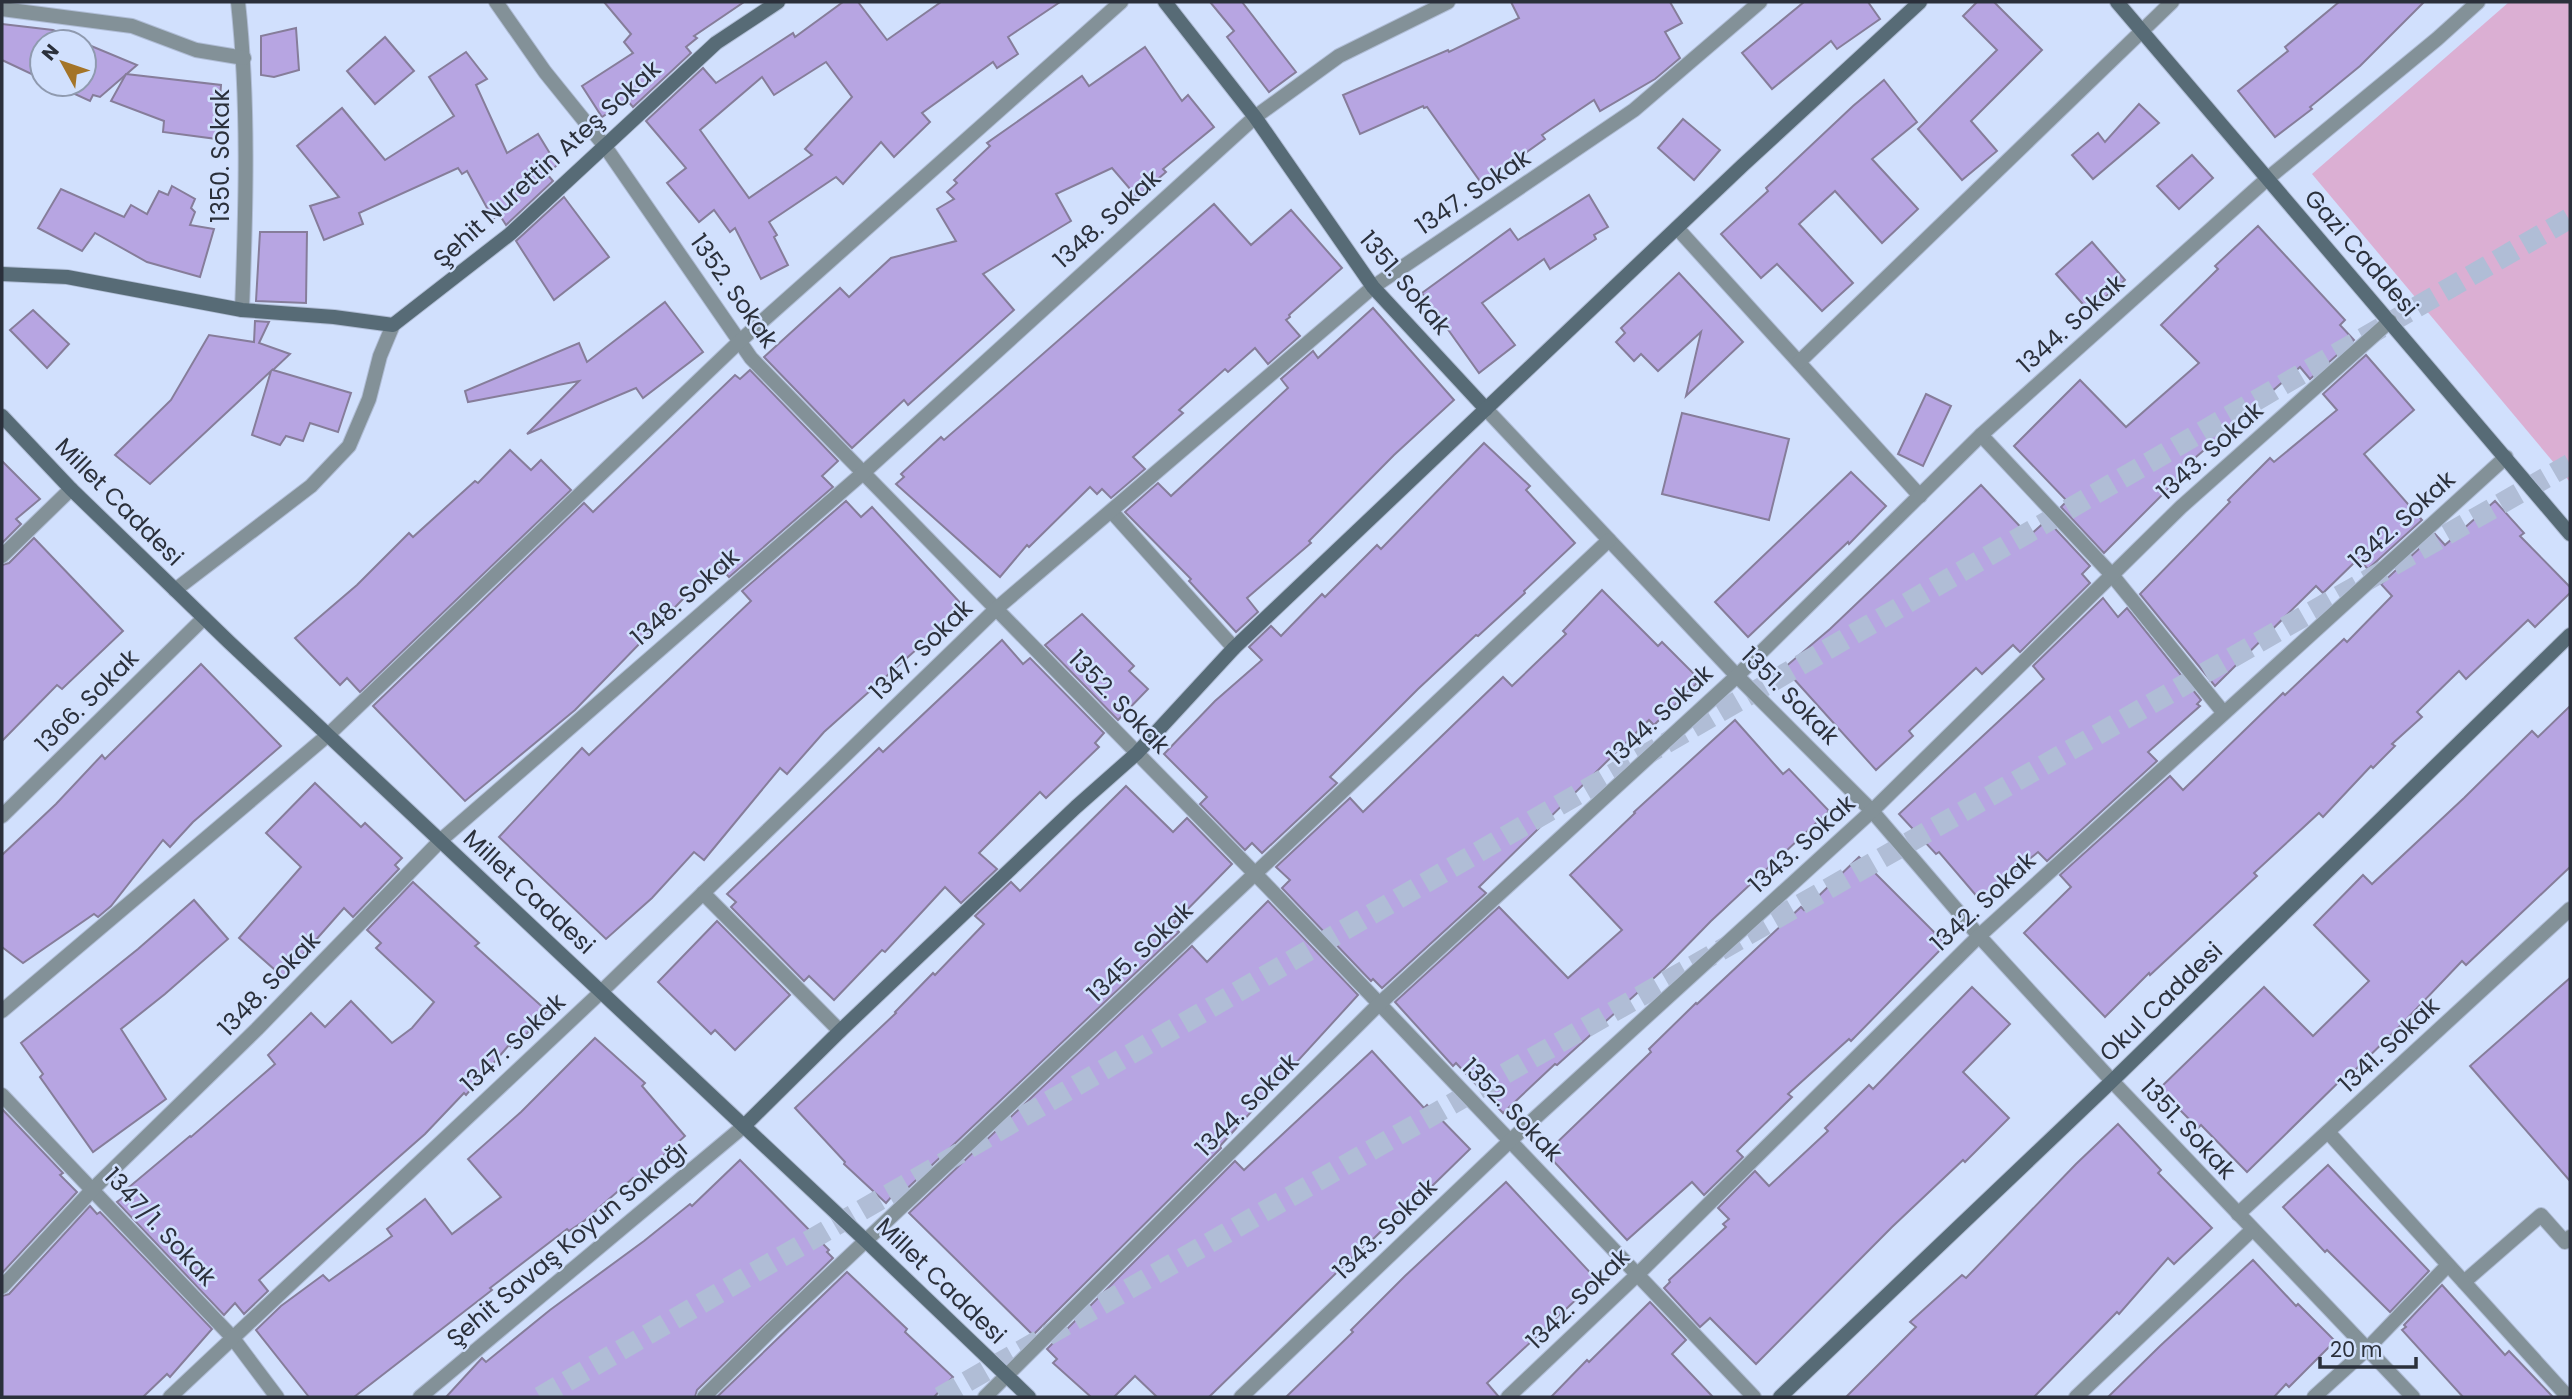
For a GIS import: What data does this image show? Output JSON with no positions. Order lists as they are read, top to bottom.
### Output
{
  "streets": {
    "main road": [
      "Şehit Nurettin Ateş Sokak",
      "Gazi Caddesi",
      "1351. Sokak",
      "Millet Caddesi",
      "Okul Caddesi"
    ],
    "street": [
      "1350. Sokak",
      "1347. Sokak",
      "1348. Sokak",
      "1352. Sokak",
      "1344. Sokak",
      "1343. Sokak",
      "1342. Sokak",
      "1366. Sokak",
      "1345. Sokak",
      "1341. Sokak",
      "1347/1. Sokak",
      "Şehit Savaş Koyun Sokağı"
    ]
  },
  "crossings": [
    ["Şehit Nurettin Ateş Sokak", "1352. Sokak"],
    ["1347. Sokak", "1351. Sokak"],
    ["1347. Sokak", "1352. Sokak"],
    ["1347. Sokak", "Millet Caddesi"],
    ["1347. Sokak", "1347/1. Sokak"],
    ["1348. Sokak", "1351. Sokak"],
    ["1348. Sokak", "1352. Sokak"],
    ["1348. Sokak", "Millet Caddesi"],
    ["1348. Sokak", "1347/1. Sokak"],
    ["Gazi Caddesi", "1344. Sokak"],
    ["Gazi Caddesi", "1343. Sokak"],
    ["Gazi Caddesi", "1342. Sokak"],
    ["1351. Sokak", "1344. Sokak"],
    ["1351. Sokak", "1343. Sokak"],
    ["1351. Sokak", "1342. Sokak"],
    ["1351. Sokak", "1345. Sokak"],
    ["1351. Sokak", "Okul Caddesi"],
    ["1351. Sokak", "1341. Sokak"],
    ["1352. Sokak", "1344. Sokak"],
    ["1352. Sokak", "1343. Sokak"],
    ["1352. Sokak", "1342. Sokak"],
    ["1352. Sokak", "1345. Sokak"],
    ["1344. Sokak", "Millet Caddesi"],
    ["Millet Caddesi", "1366. Sokak"],
    ["Millet Caddesi", "1345. Sokak"],
    ["Millet Caddesi", "Şehit Savaş Koyun Sokağı"]
  ],
  "scale_bar": "20 m",
  "north": "top left"
}
